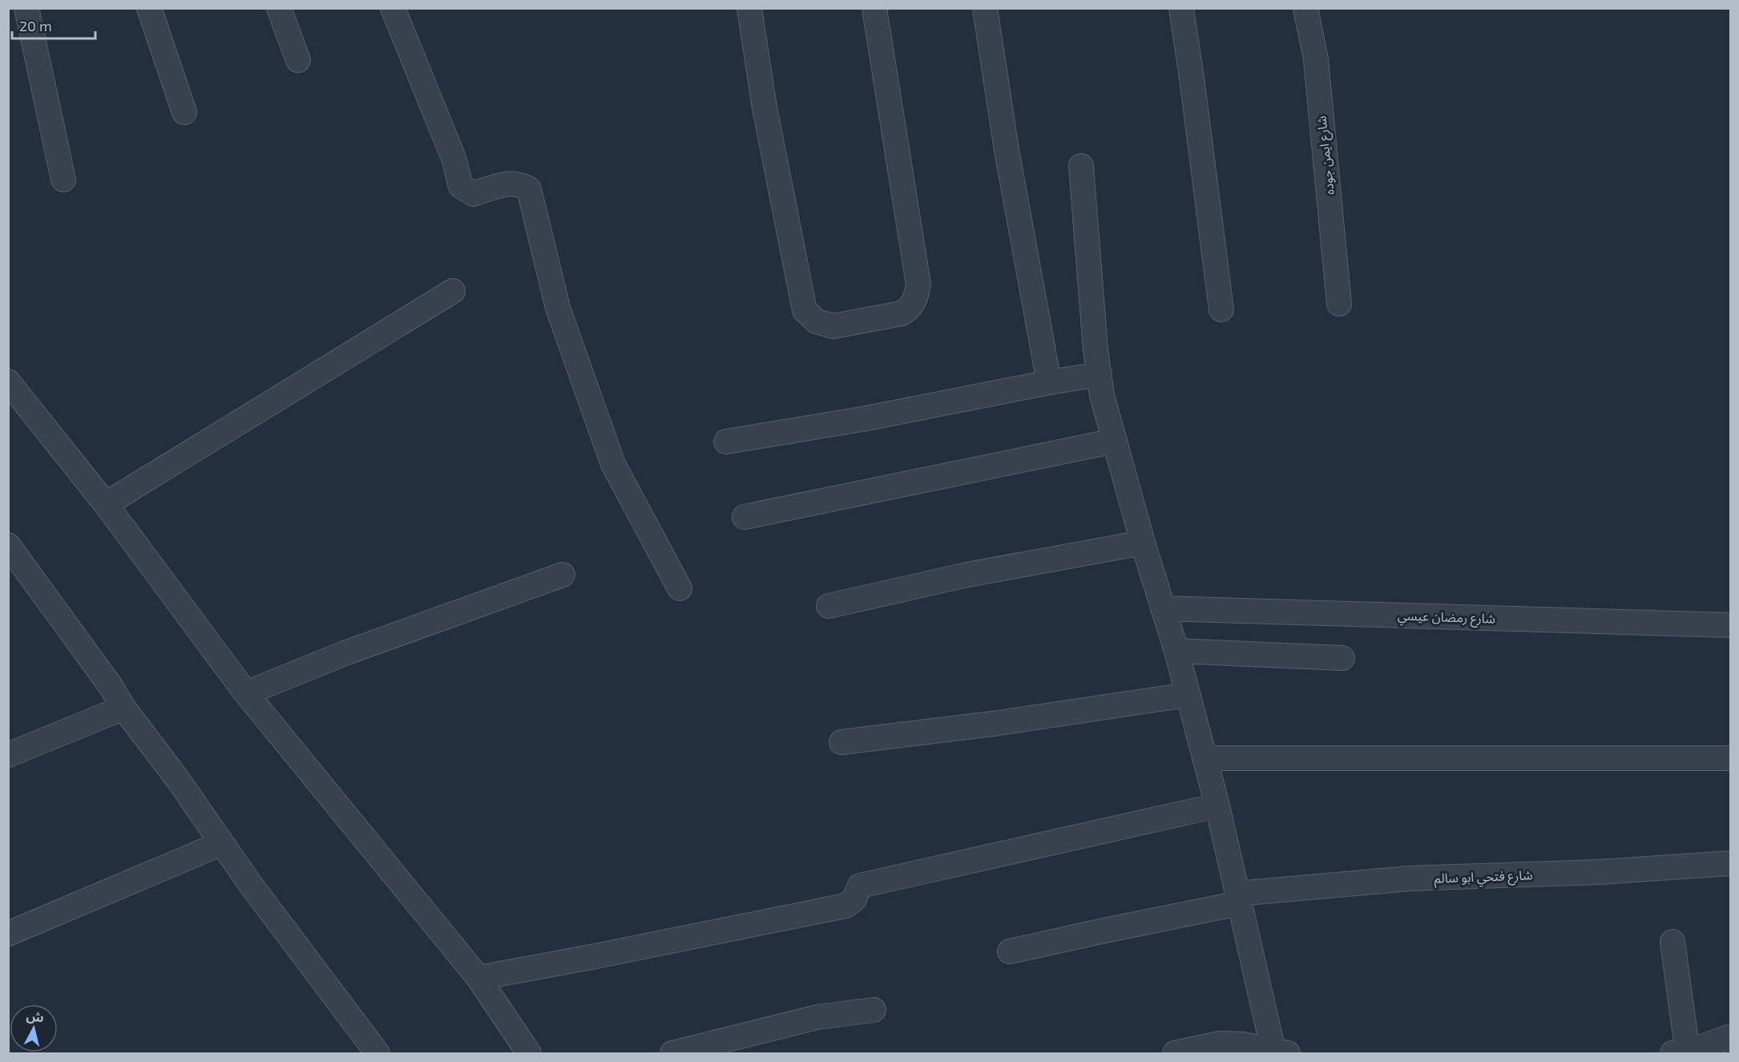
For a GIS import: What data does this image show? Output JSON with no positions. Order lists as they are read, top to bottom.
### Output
{
  "streets": {
    "street": ["شارع ايمن جوده", "شارع رمضان عيسي", "شارع فتحي ابو سالم"]
  },
  "scale_bar": "20 m",
  "north": "top"
}
